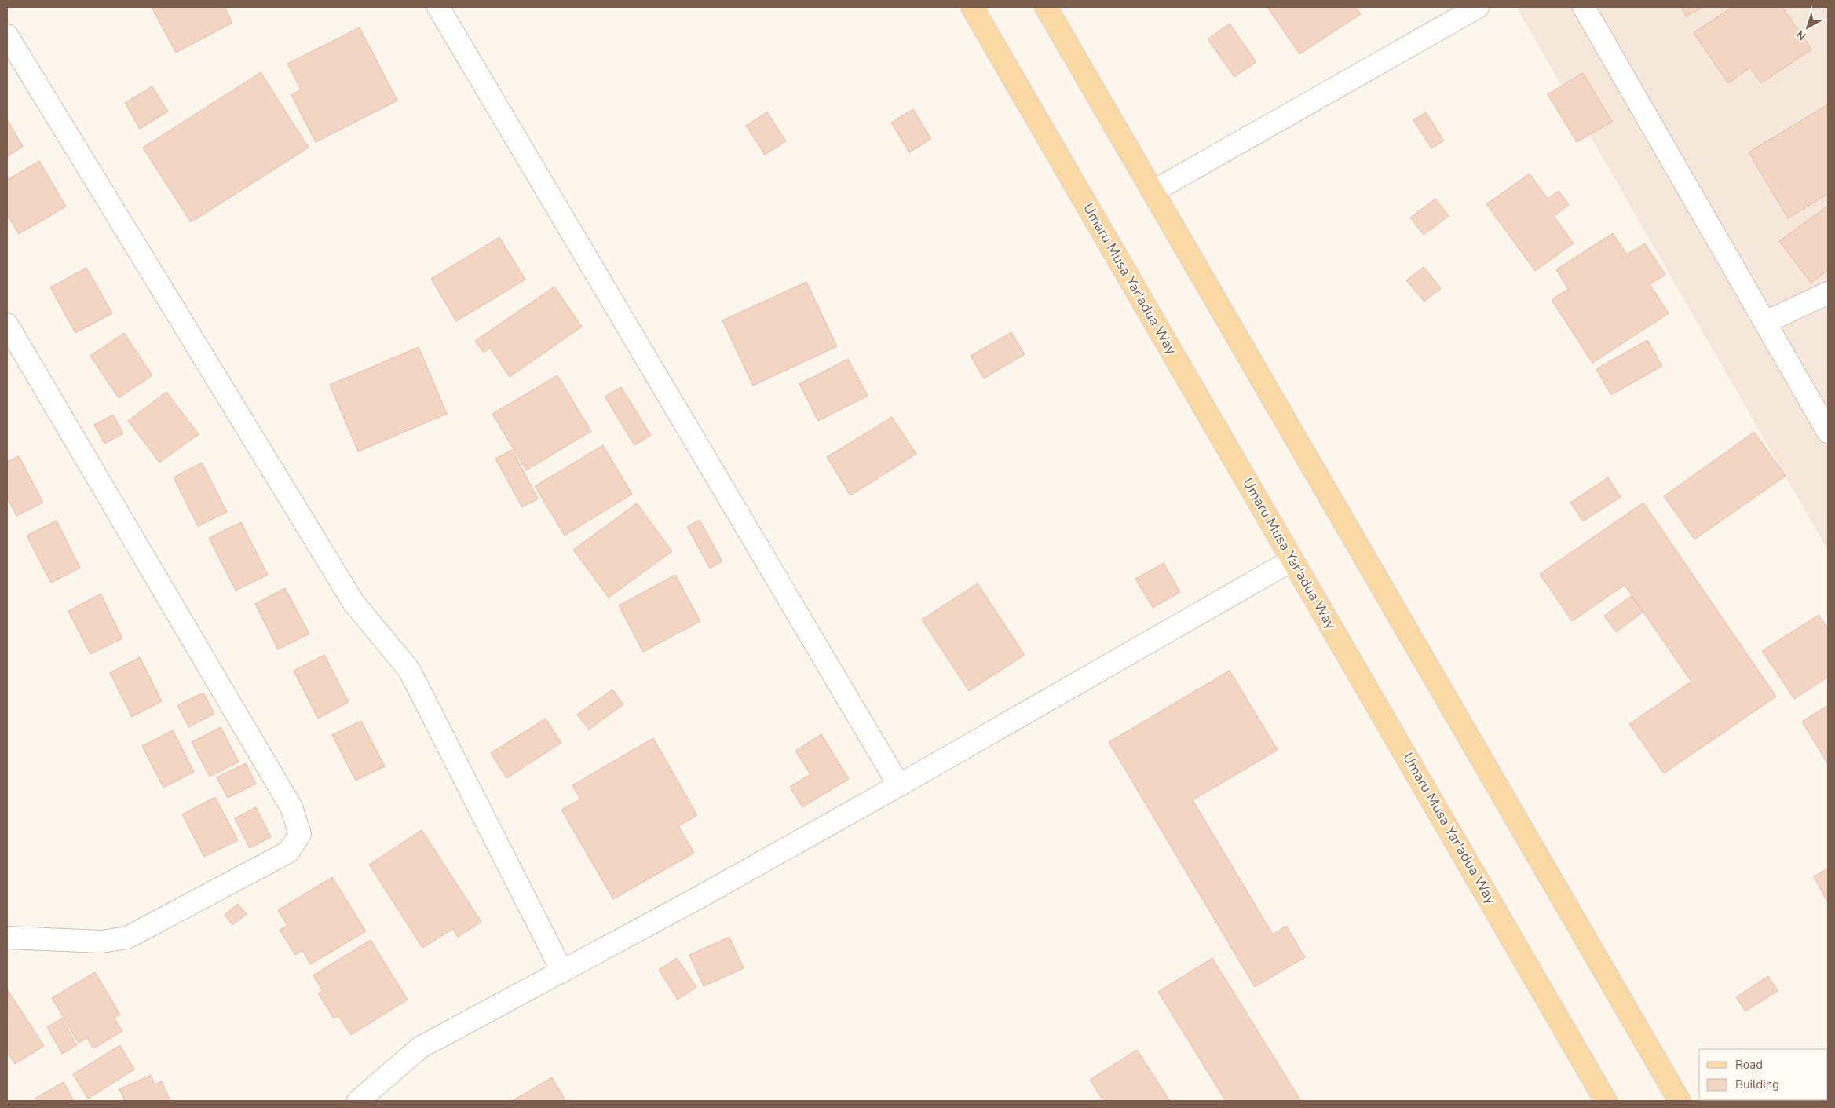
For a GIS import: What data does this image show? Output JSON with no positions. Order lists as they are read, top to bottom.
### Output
{
  "streets": {
    "main road": ["Umaru Musa Yar'adua Way"]
  },
  "legend": ["Road", "Building"],
  "north": "bottom left"
}
